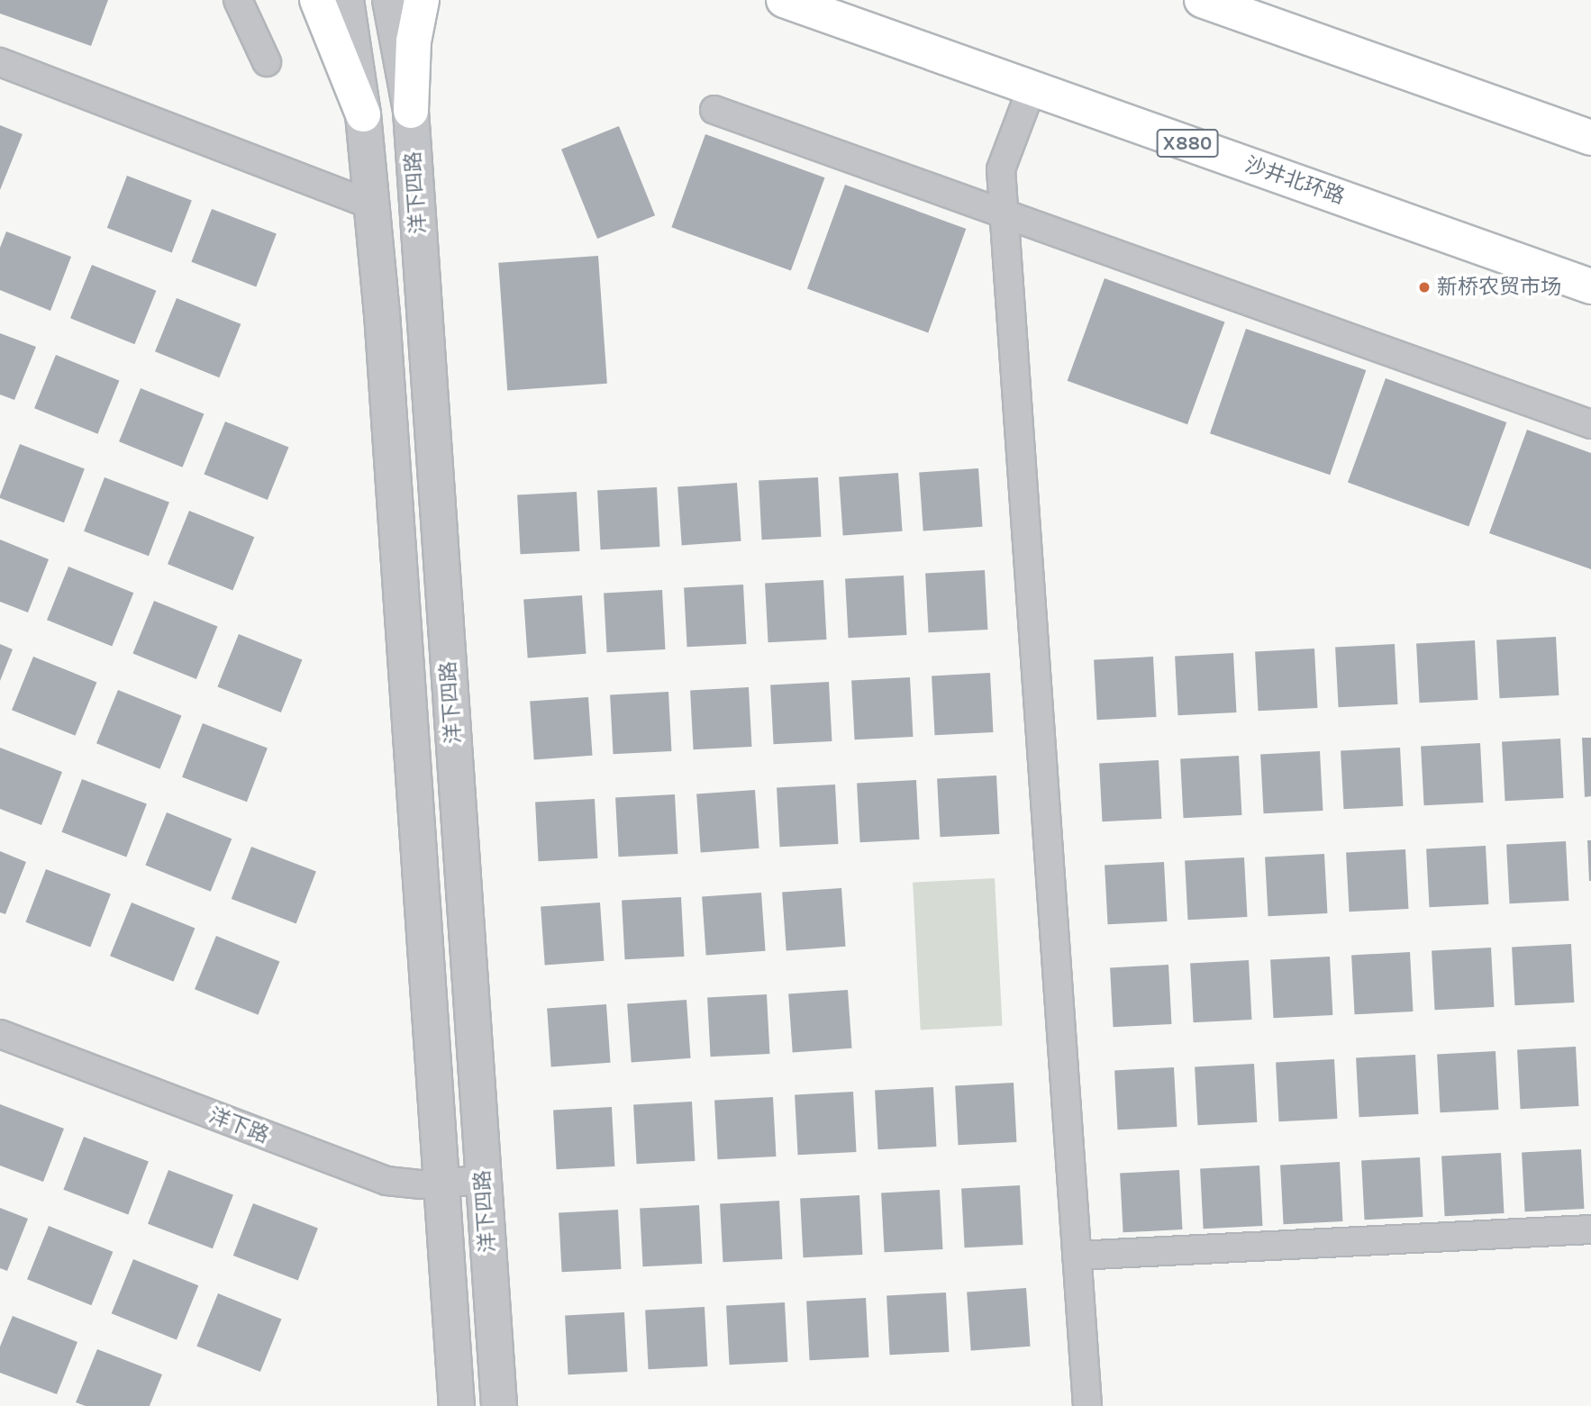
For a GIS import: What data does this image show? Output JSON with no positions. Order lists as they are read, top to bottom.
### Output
{
  "streets": {
    "main road": ["X880", "沙井北环路"],
    "street": ["洋下四路", "洋下路"]
  },
  "crossings": [
    ["洋下四路", "洋下路"]
  ],
  "places": ["新桥农贸市场"]
}
